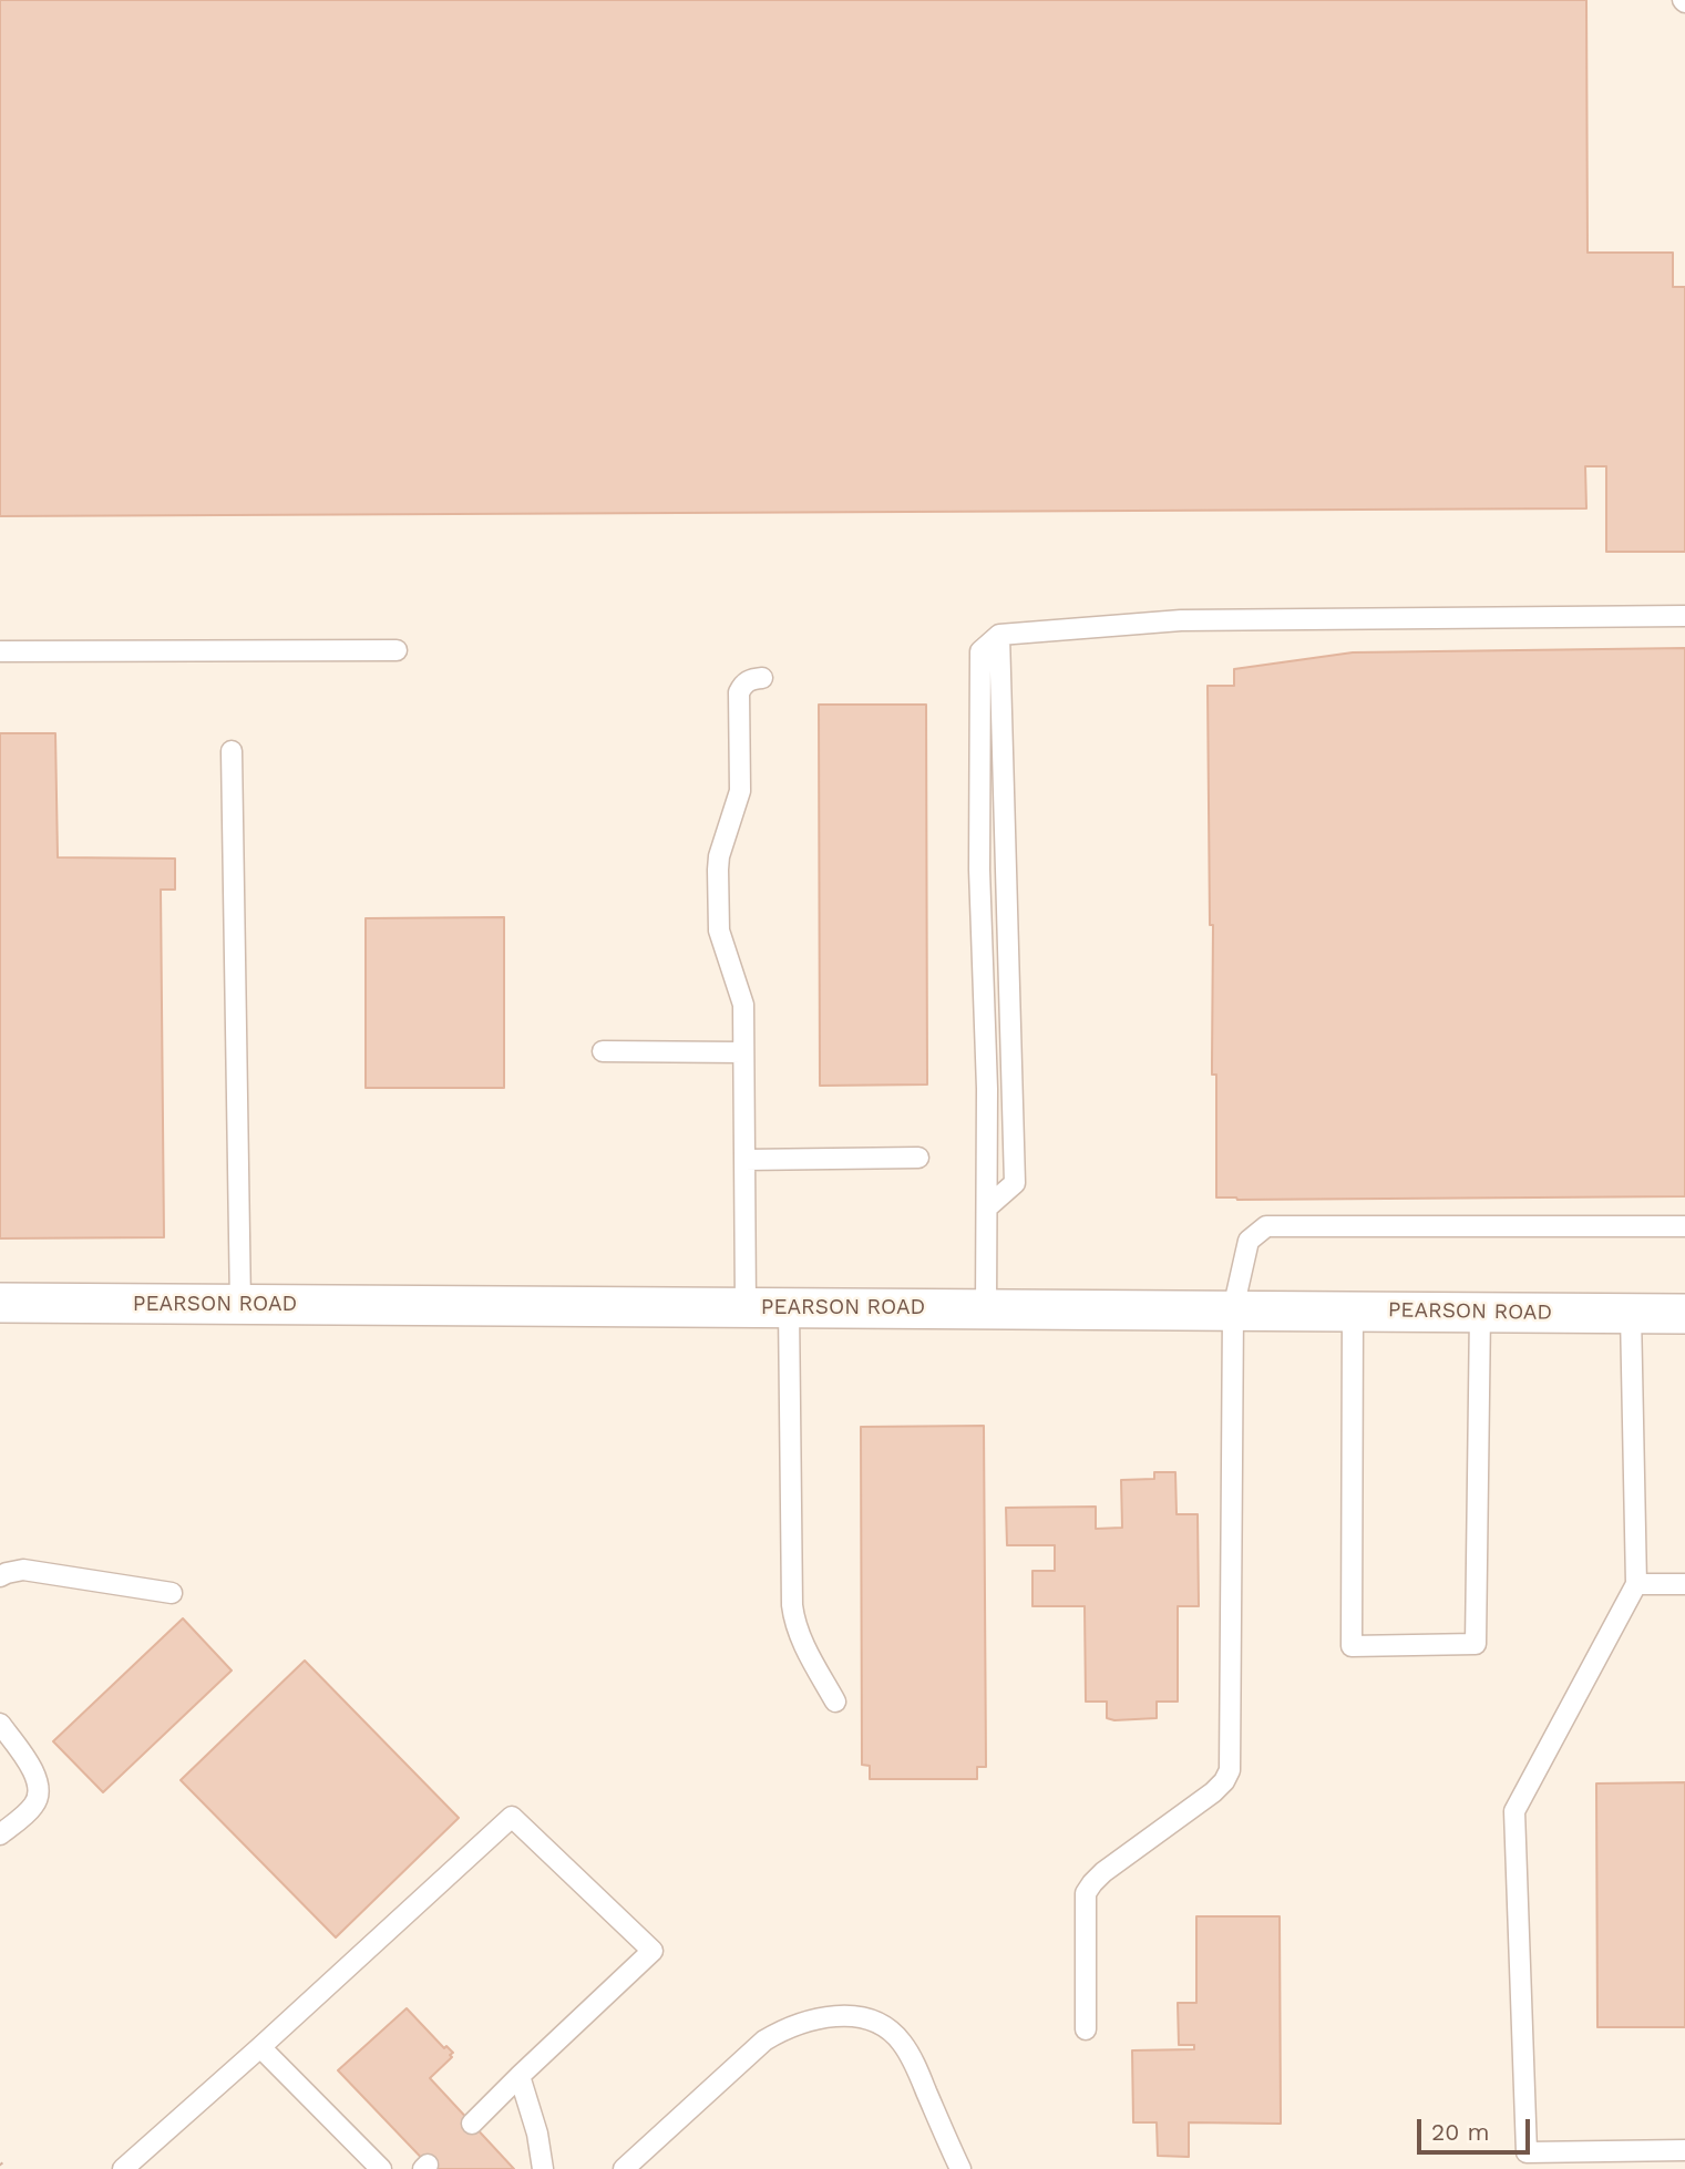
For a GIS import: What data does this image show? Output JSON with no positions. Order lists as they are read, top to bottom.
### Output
{
  "streets": {
    "street": ["PEARSON ROAD"]
  },
  "scale_bar": "20 m"
}
